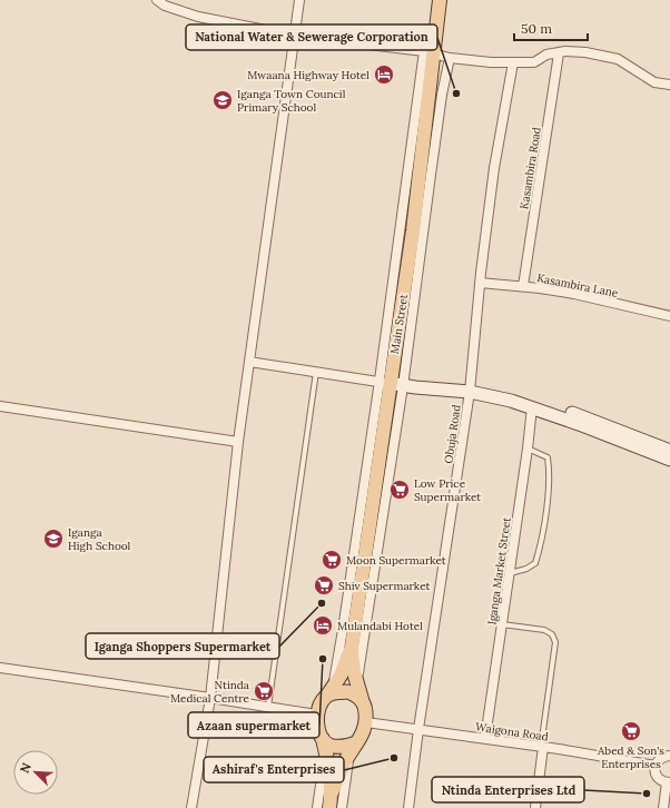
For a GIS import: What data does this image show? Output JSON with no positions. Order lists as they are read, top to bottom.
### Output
{
  "streets": {
    "main road": ["Main Street"],
    "street": [
      "Kasambira Road",
      "Kasambira Lane",
      "Obuja Road",
      "Iganga Market Street",
      "Waigona Road"
    ]
  },
  "crossings": [
    ["Kasambira Road", "Kasambira Lane"],
    ["Kasambira Lane", "Obuja Road"],
    ["Main Street", "Waigona Road"],
    ["Obuja Road", "Waigona Road"],
    ["Iganga Market Street", "Waigona Road"]
  ],
  "places": {
    "hotel": ["Mwaana Highway Hotel", "Mulandabi Hotel"],
    "other": [
      "National Water & Sewerage Corporation",
      "Iganga Shoppers Supermarket",
      "Azaan supermarket",
      "Ashiraf's Enterprises",
      "Ntinda Enterprises Ltd"
    ],
    "school or university": ["Iganga Town Council Primary School", "Iganga High School"],
    "supermarket": [
      "Low Price Supermarket",
      "Moon Supermarket",
      "Shiv Supermarket",
      "Ntinda Medical Centre",
      "Abed & Son's Enterprises"
    ]
  },
  "scale_bar": "50 m",
  "north": "top left"
}
